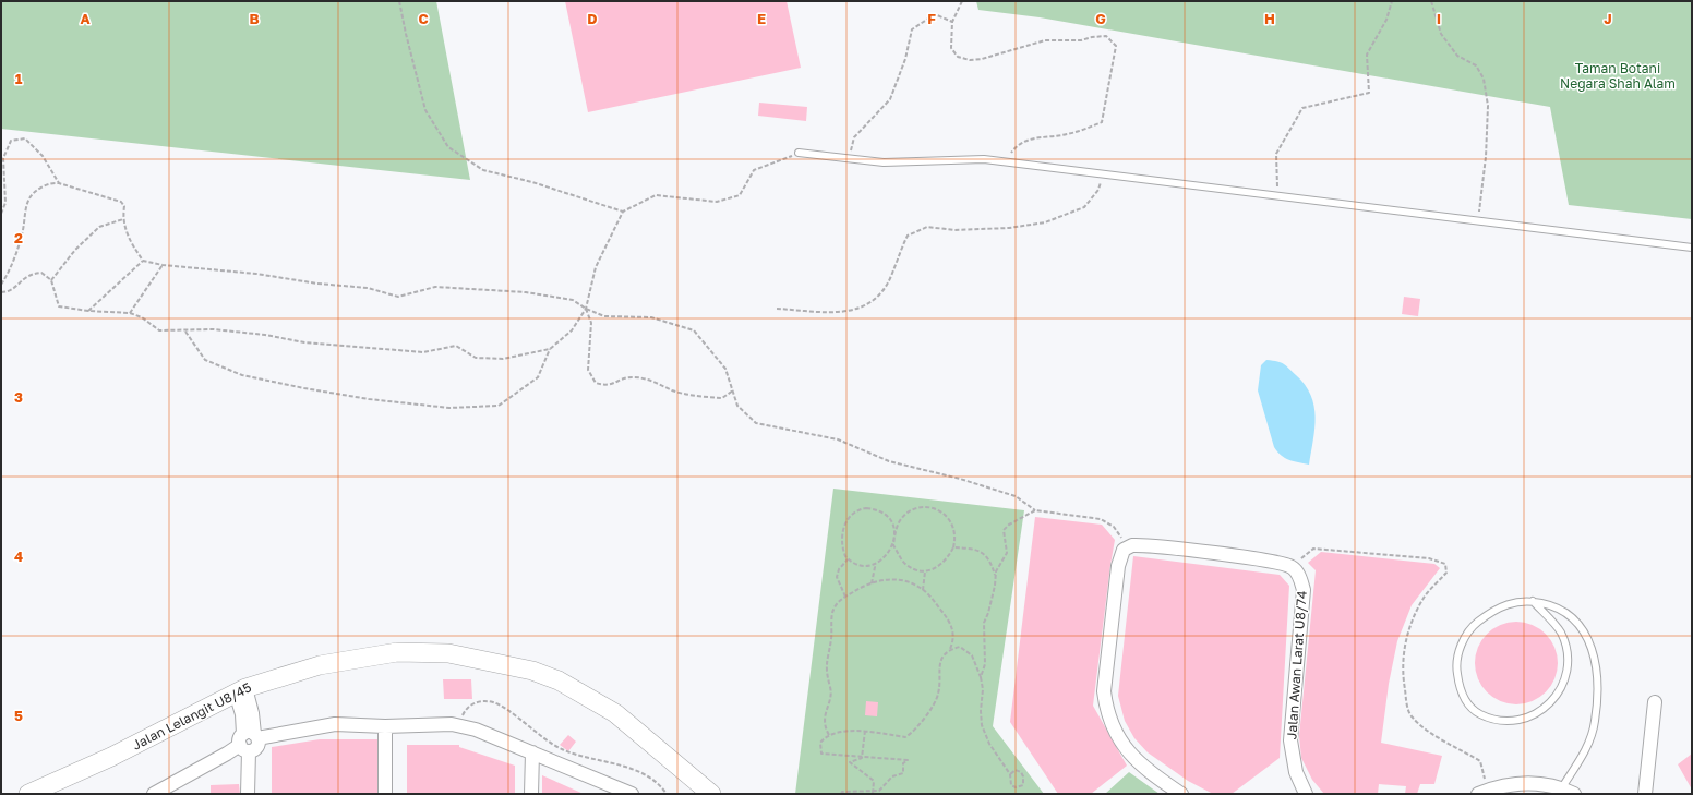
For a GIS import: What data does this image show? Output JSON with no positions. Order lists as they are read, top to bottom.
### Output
{
  "streets": {
    "street": ["Jalan Awan Larat U8/74", "Jalan Lelangit U8/45"]
  },
  "parks": ["Taman Botani Negara Shah Alam"],
  "grid": {
    "columns": [
      "A",
      "B",
      "C",
      "D",
      "E",
      "F",
      "G",
      "H",
      "I",
      "J"
    ],
    "rows": [
      "1",
      "2",
      "3",
      "4",
      "5"
    ]
  }
}
